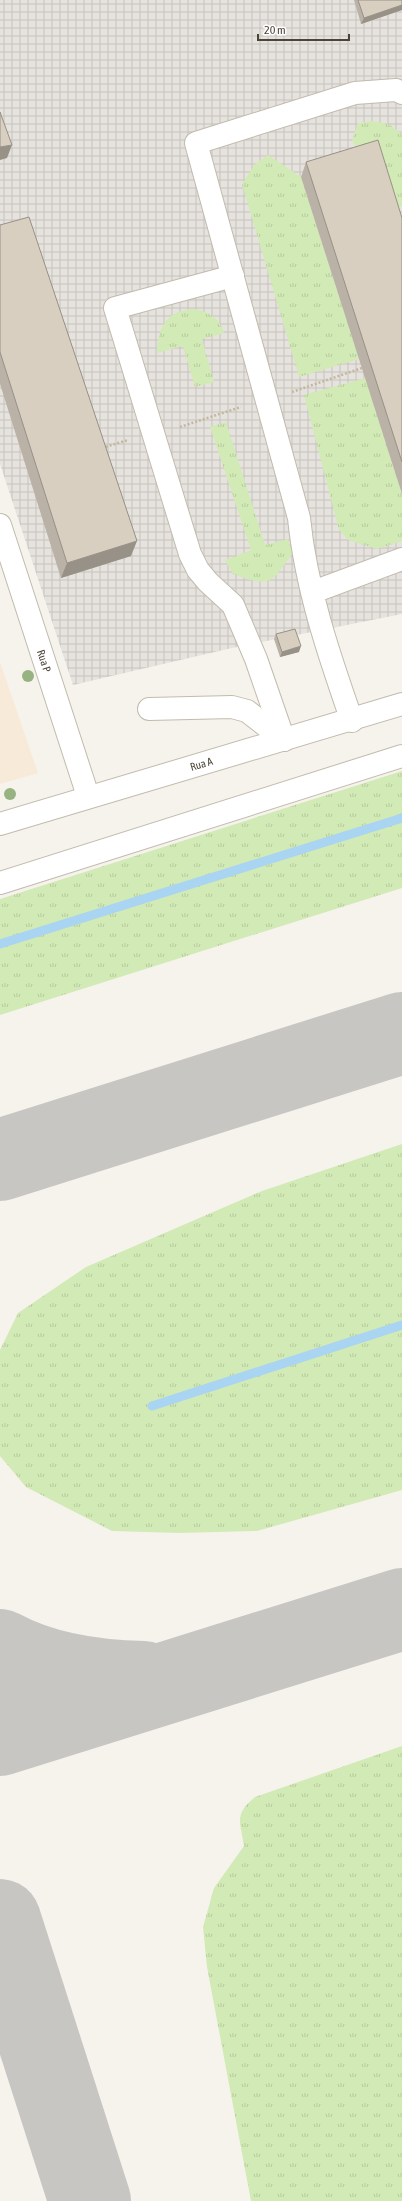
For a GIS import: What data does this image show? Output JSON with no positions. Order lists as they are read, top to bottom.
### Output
{
  "streets": {
    "lane": ["Rua P", "Rua A"]
  },
  "crossings": [
    ["Rua P", "Rua A"]
  ],
  "scale_bar": "20 m"
}
